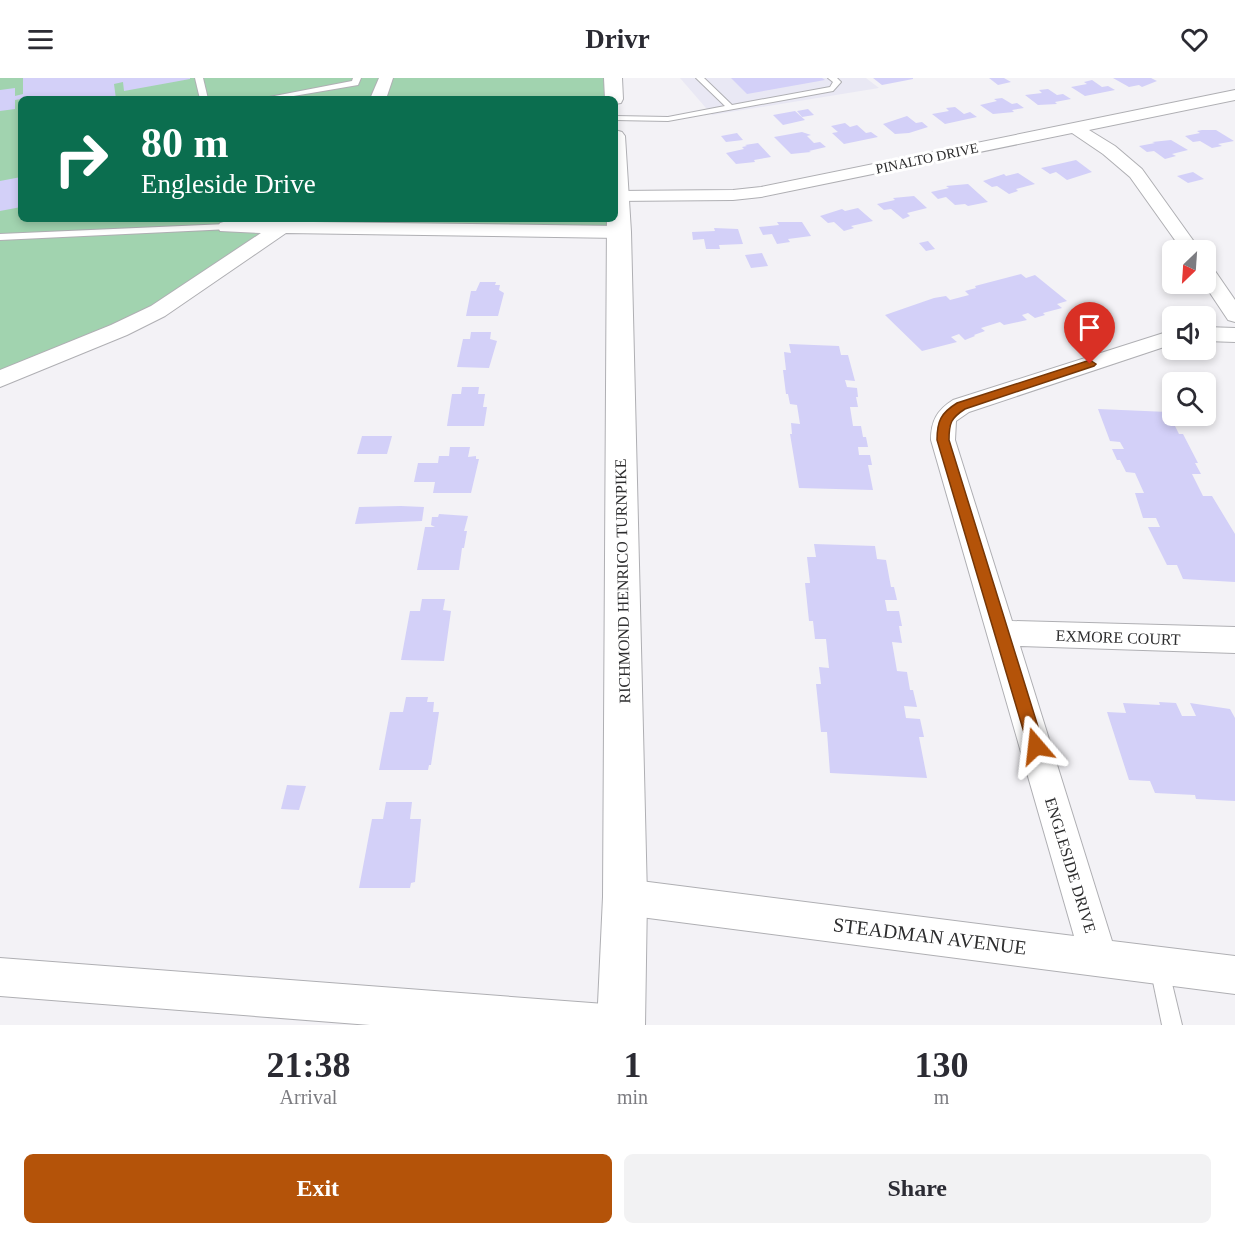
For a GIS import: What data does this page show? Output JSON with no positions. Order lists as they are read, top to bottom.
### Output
{
  "streets": {
    "main road": ["RICHMOND HENRICO TURNPIKE"],
    "street": [
      "PINALTO DRIVE",
      "EXMORE COURT",
      "ENGLESIDE DRIVE",
      "STEADMAN AVENUE"
    ]
  },
  "crossings": [
    ["RICHMOND HENRICO TURNPIKE", "STEADMAN AVENUE"],
    ["EXMORE COURT", "ENGLESIDE DRIVE"],
    ["ENGLESIDE DRIVE", "STEADMAN AVENUE"]
  ],
  "north": "bottom left",
  "page": {
    "header": "Drivr",
    "turn": ["80 m", "Engleside Drive"],
    "eta": [
      "21:38",
      "Arrival",
      "1",
      "min",
      "130",
      "m"
    ],
    "buttons": ["Exit", "Share"]
  }
}
